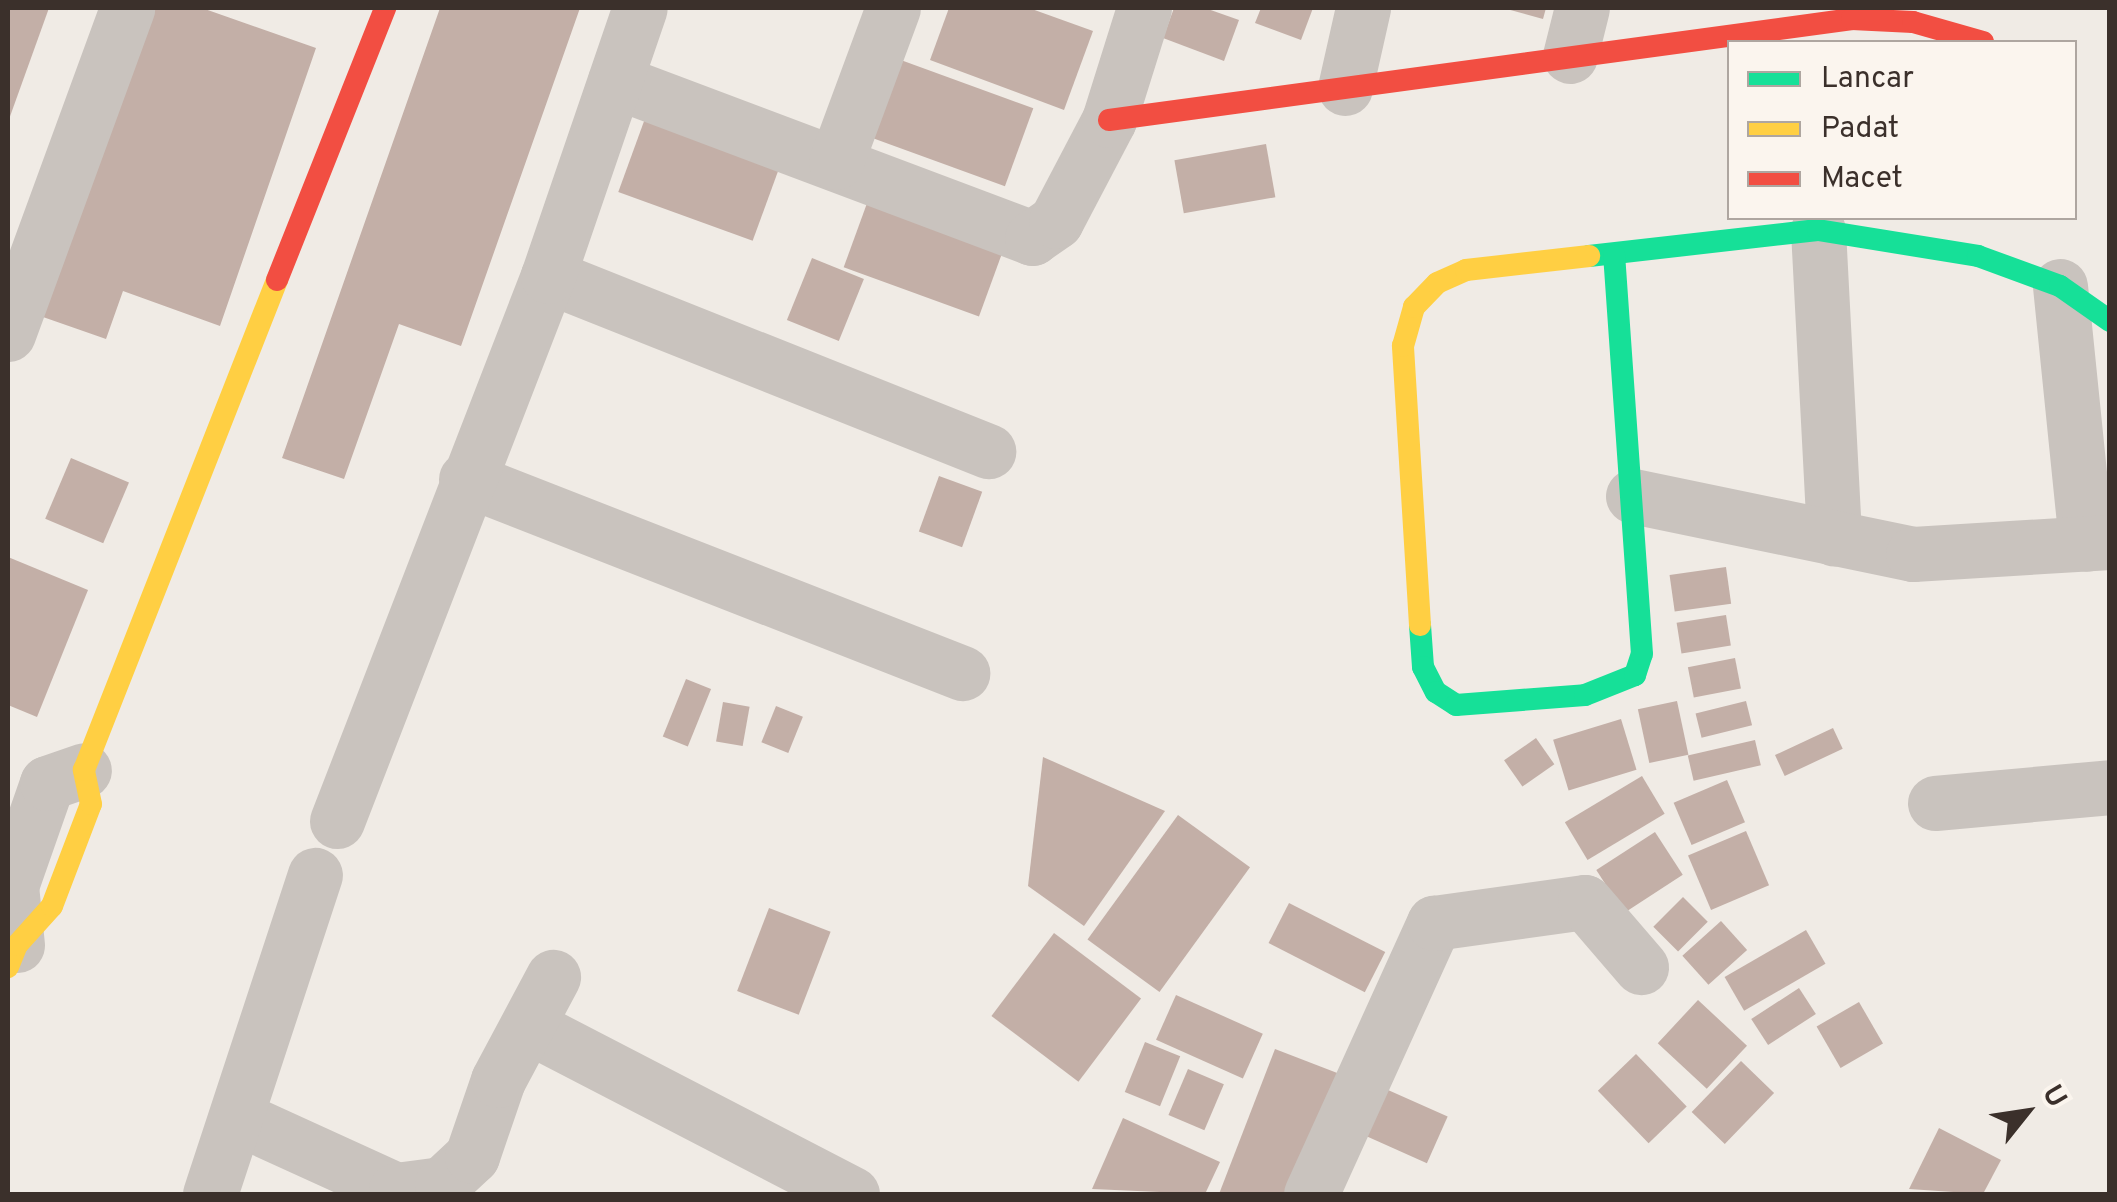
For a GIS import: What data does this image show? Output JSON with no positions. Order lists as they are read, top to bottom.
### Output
{
  "legend": ["Lancar", "Padat", "Macet"],
  "north": "top right"
}
